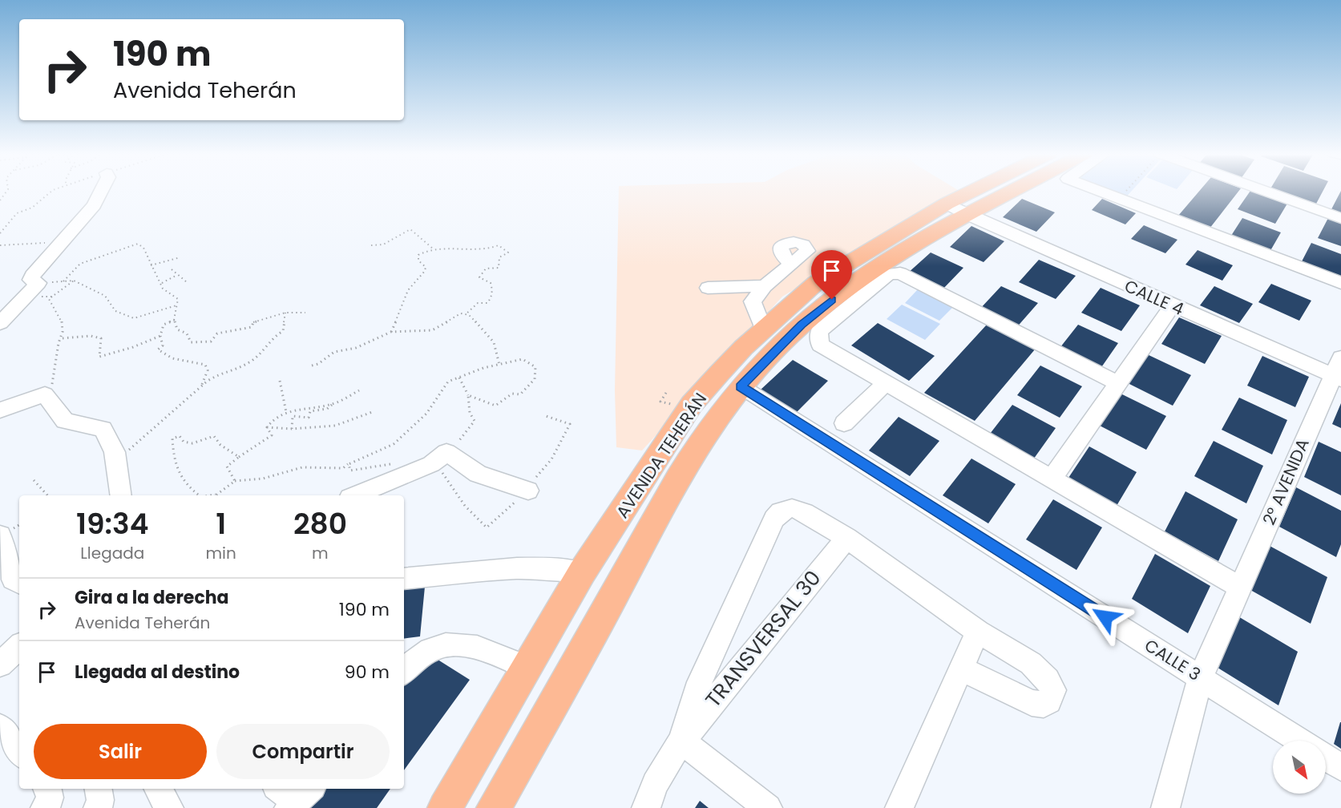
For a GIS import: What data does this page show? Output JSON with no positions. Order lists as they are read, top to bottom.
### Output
{
  "streets": {
    "main road": ["AVENIDA TEHERÁN"],
    "street": [
      "CALLE 4",
      "2° AVENIDA",
      "TRANSVERSAL 30",
      "CALLE 3"
    ]
  },
  "crossings": [
    ["CALLE 4", "AVENIDA TEHERÁN"],
    ["CALLE 4", "2° AVENIDA"],
    ["AVENIDA TEHERÁN", "CALLE 3"],
    ["2° AVENIDA", "CALLE 3"]
  ],
  "north": "bottom right",
  "page": {
    "turn": ["190 m", "Avenida Teherán"],
    "eta": [
      "19:34",
      "Llegada",
      "1",
      "min",
      "280",
      "m"
    ],
    "list": [
      {
        "name": "Gira a la derecha",
        "note": "Avenida Teherán",
        "value": "190 m"
      },
      {
        "name": "Llegada al destino",
        "value": "90 m"
      }
    ],
    "buttons": ["Salir", "Compartir"]
  }
}
